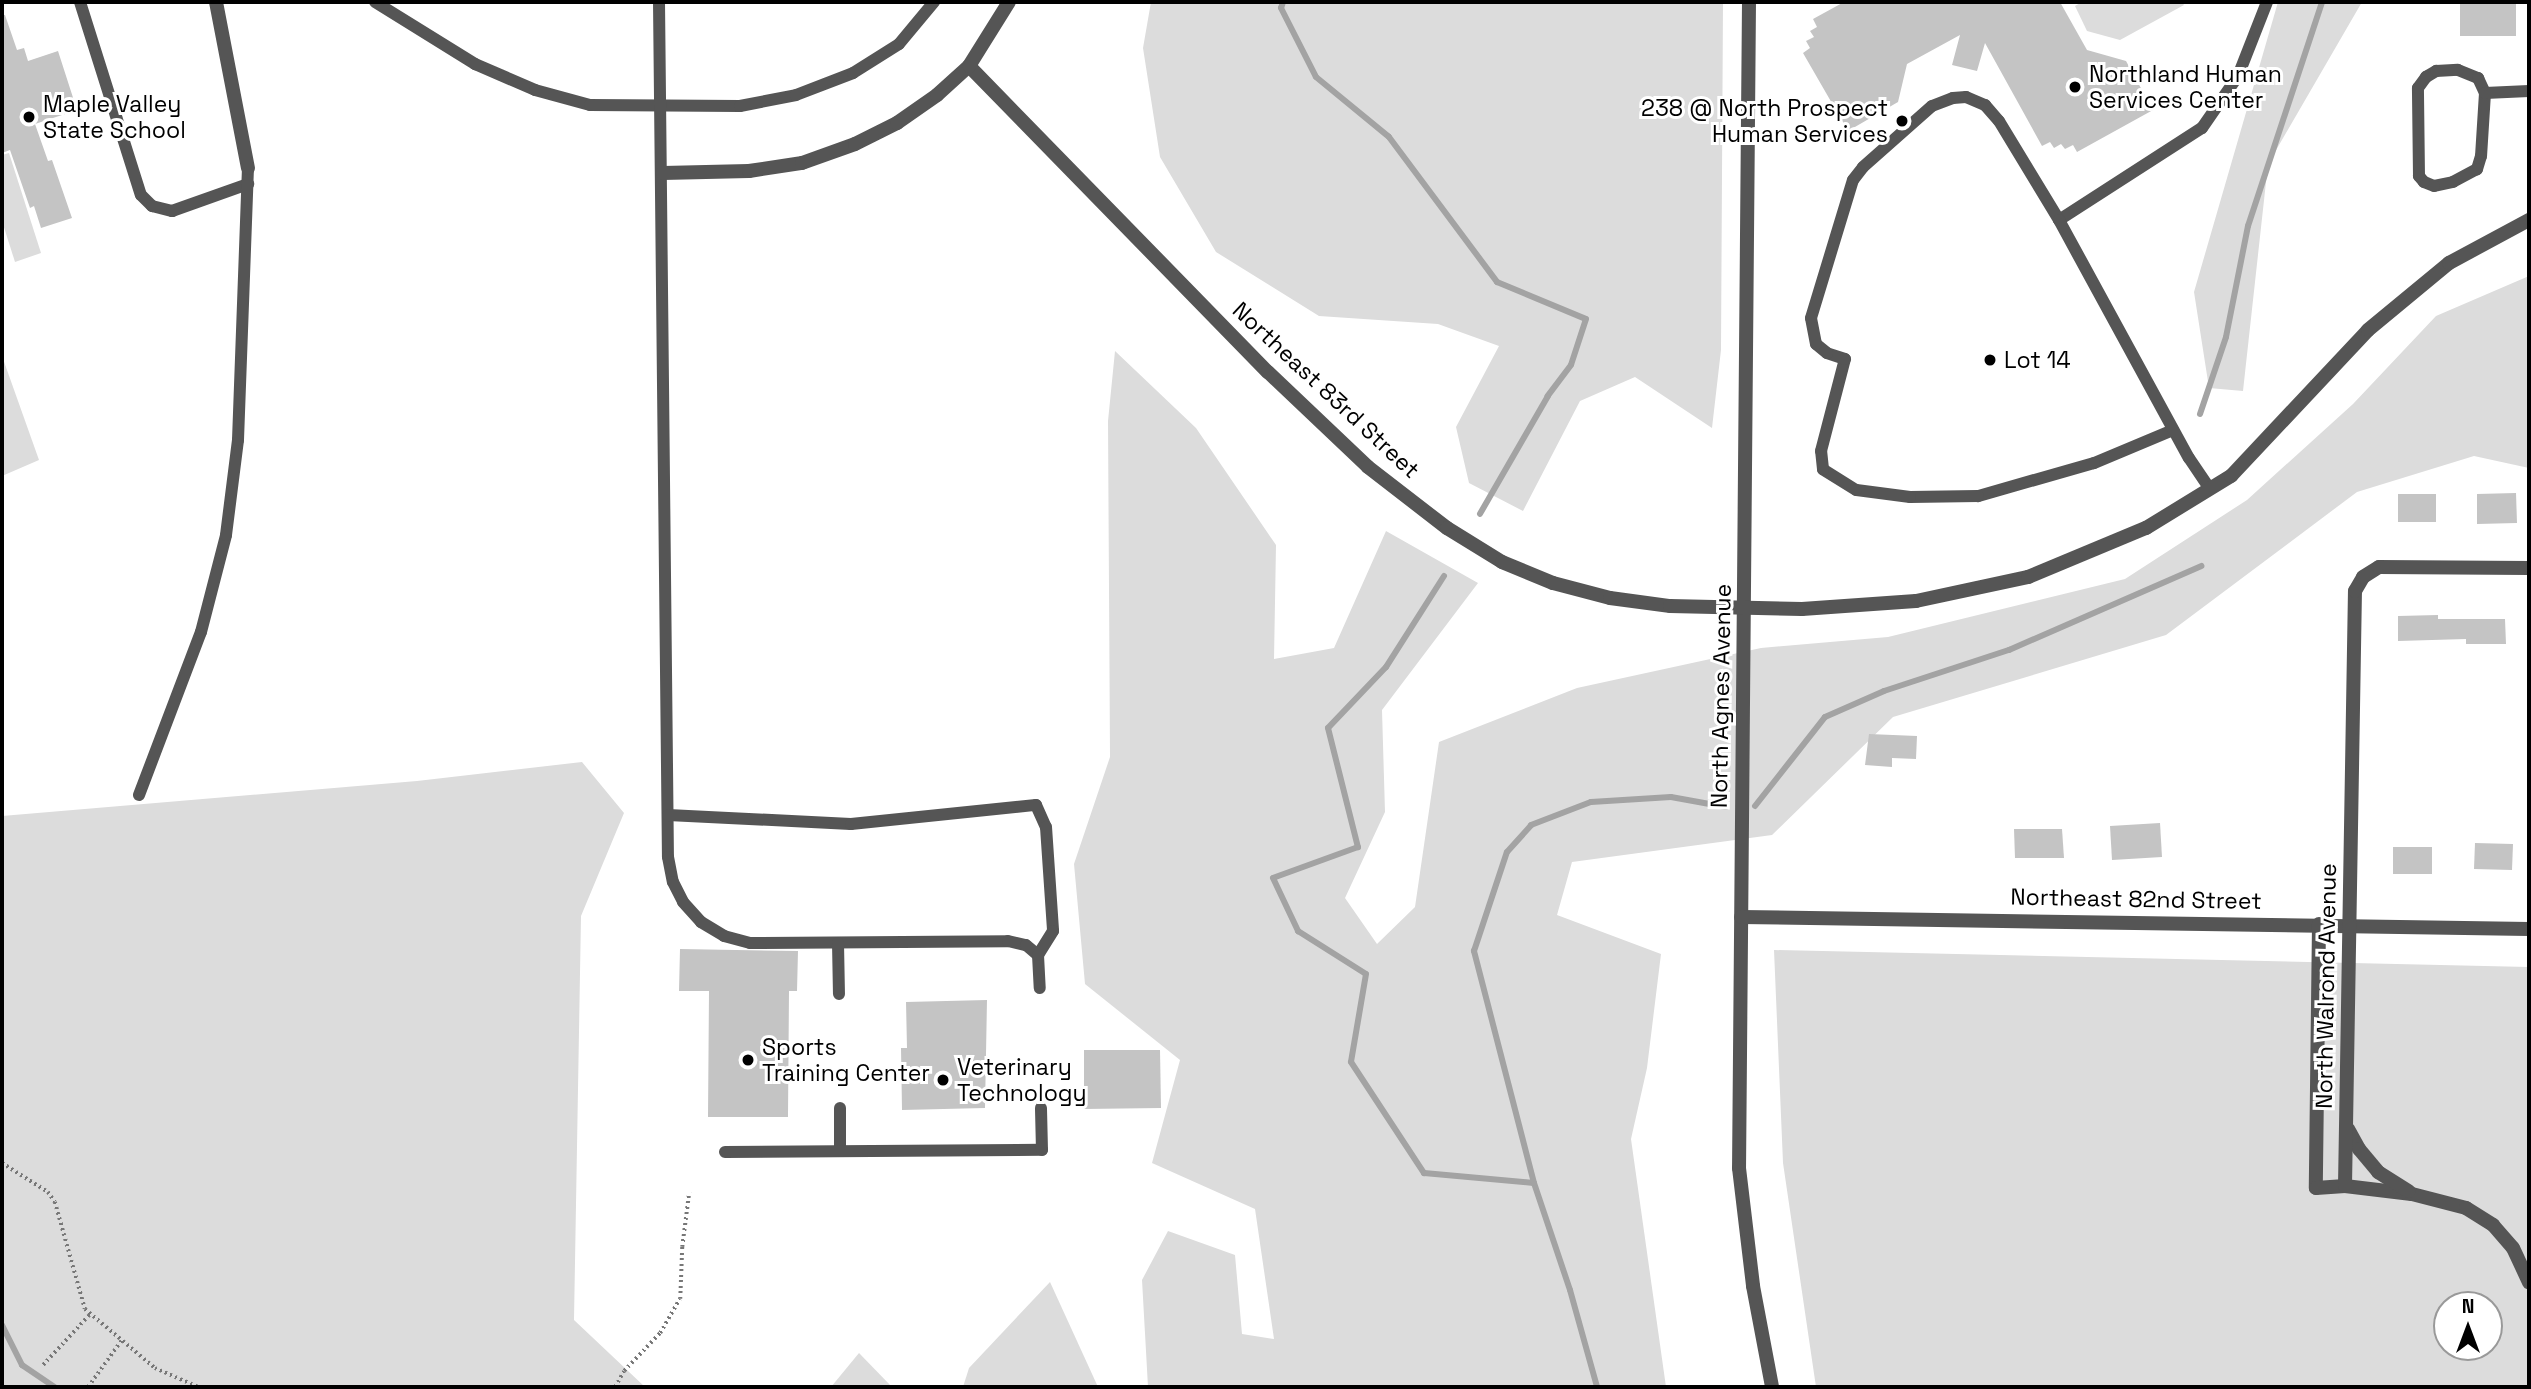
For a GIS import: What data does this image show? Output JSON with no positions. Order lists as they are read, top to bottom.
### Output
{
  "streets": {
    "street": [
      "Northeast 83rd Street",
      "North Agnes Avenue",
      "Northeast 82nd Street",
      "North Walrond Avenue"
    ]
  },
  "crossings": [
    ["Northeast 83rd Street", "North Agnes Avenue"],
    ["North Agnes Avenue", "Northeast 82nd Street"],
    ["Northeast 82nd Street", "North Walrond Avenue"]
  ],
  "places": [
    "Northland Human Services Center",
    "Maple Valley State School",
    "238 @ North Prospect Human Services",
    "Lot 14",
    "Sports Training Center",
    "Veterinary Technology"
  ],
  "north": "top"
}
